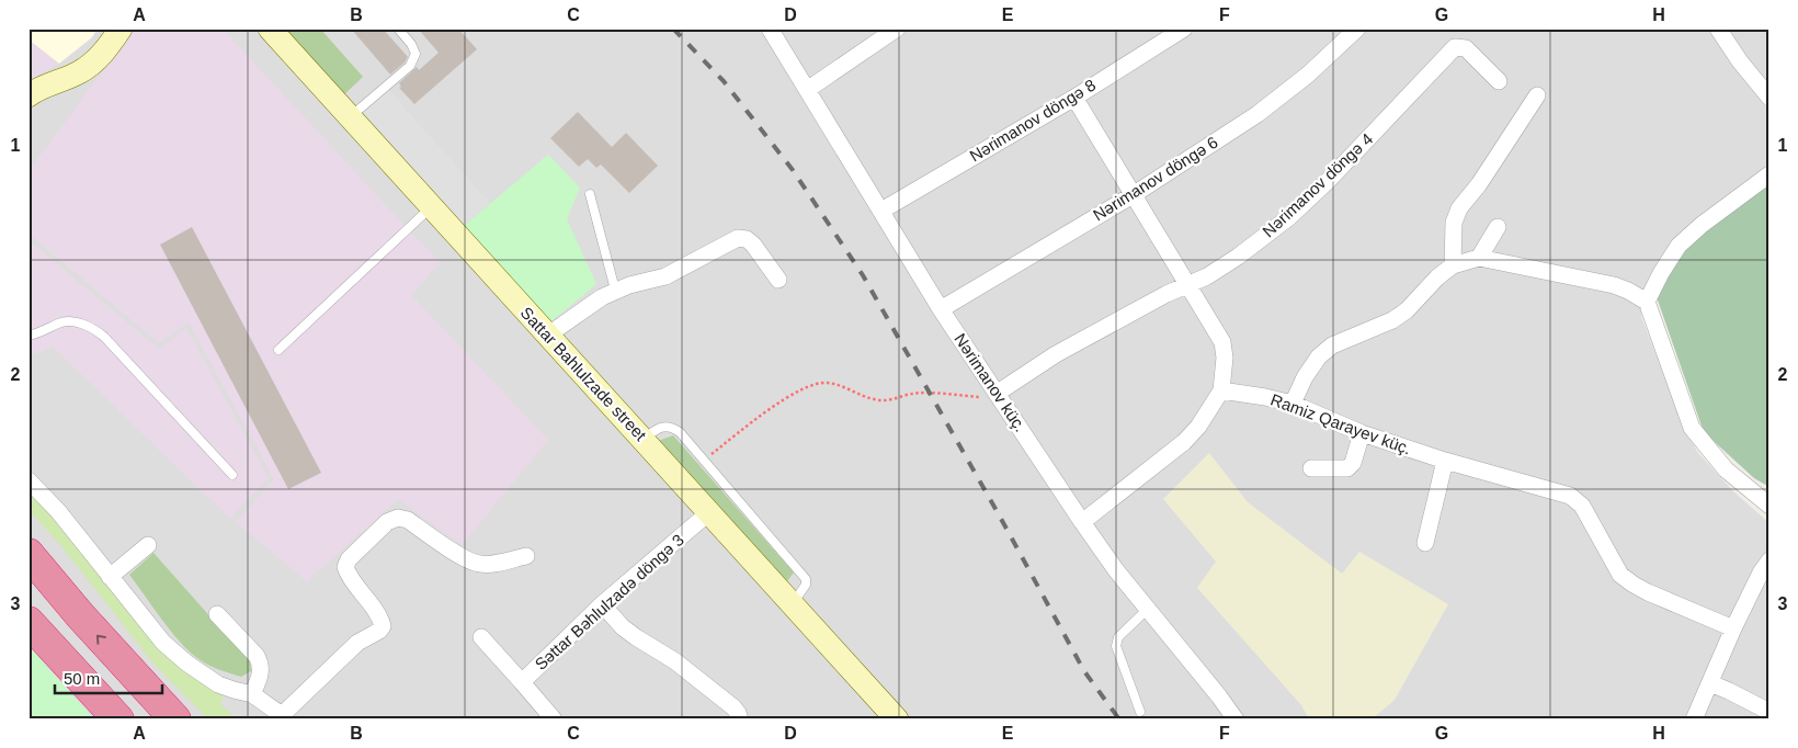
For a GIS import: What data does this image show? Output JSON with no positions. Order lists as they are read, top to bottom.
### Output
{
  "streets": {
    "main road": ["Sattar Bahlulzade street"],
    "street": [
      "Nərimanov döngə 8",
      "Nərimanov döngə 6",
      "Nərimanov döngə 4",
      "Nərimanov küç.",
      "Ramiz Qarayev küç.",
      "Səttar Bəhlulzadə döngə 3"
    ]
  },
  "crossings": [
    ["Nərimanov döngə 8", "Nərimanov küç."],
    ["Nərimanov döngə 6", "Nərimanov küç."],
    ["Nərimanov döngə 4", "Nərimanov küç."],
    ["Sattar Bahlulzade street", "Səttar Bəhlulzadə döngə 3"]
  ],
  "scale_bar": "50 m",
  "grid": {
    "columns": [
      "A",
      "B",
      "C",
      "D",
      "E",
      "F",
      "G",
      "H"
    ],
    "rows": ["1", "2", "3"]
  }
}
